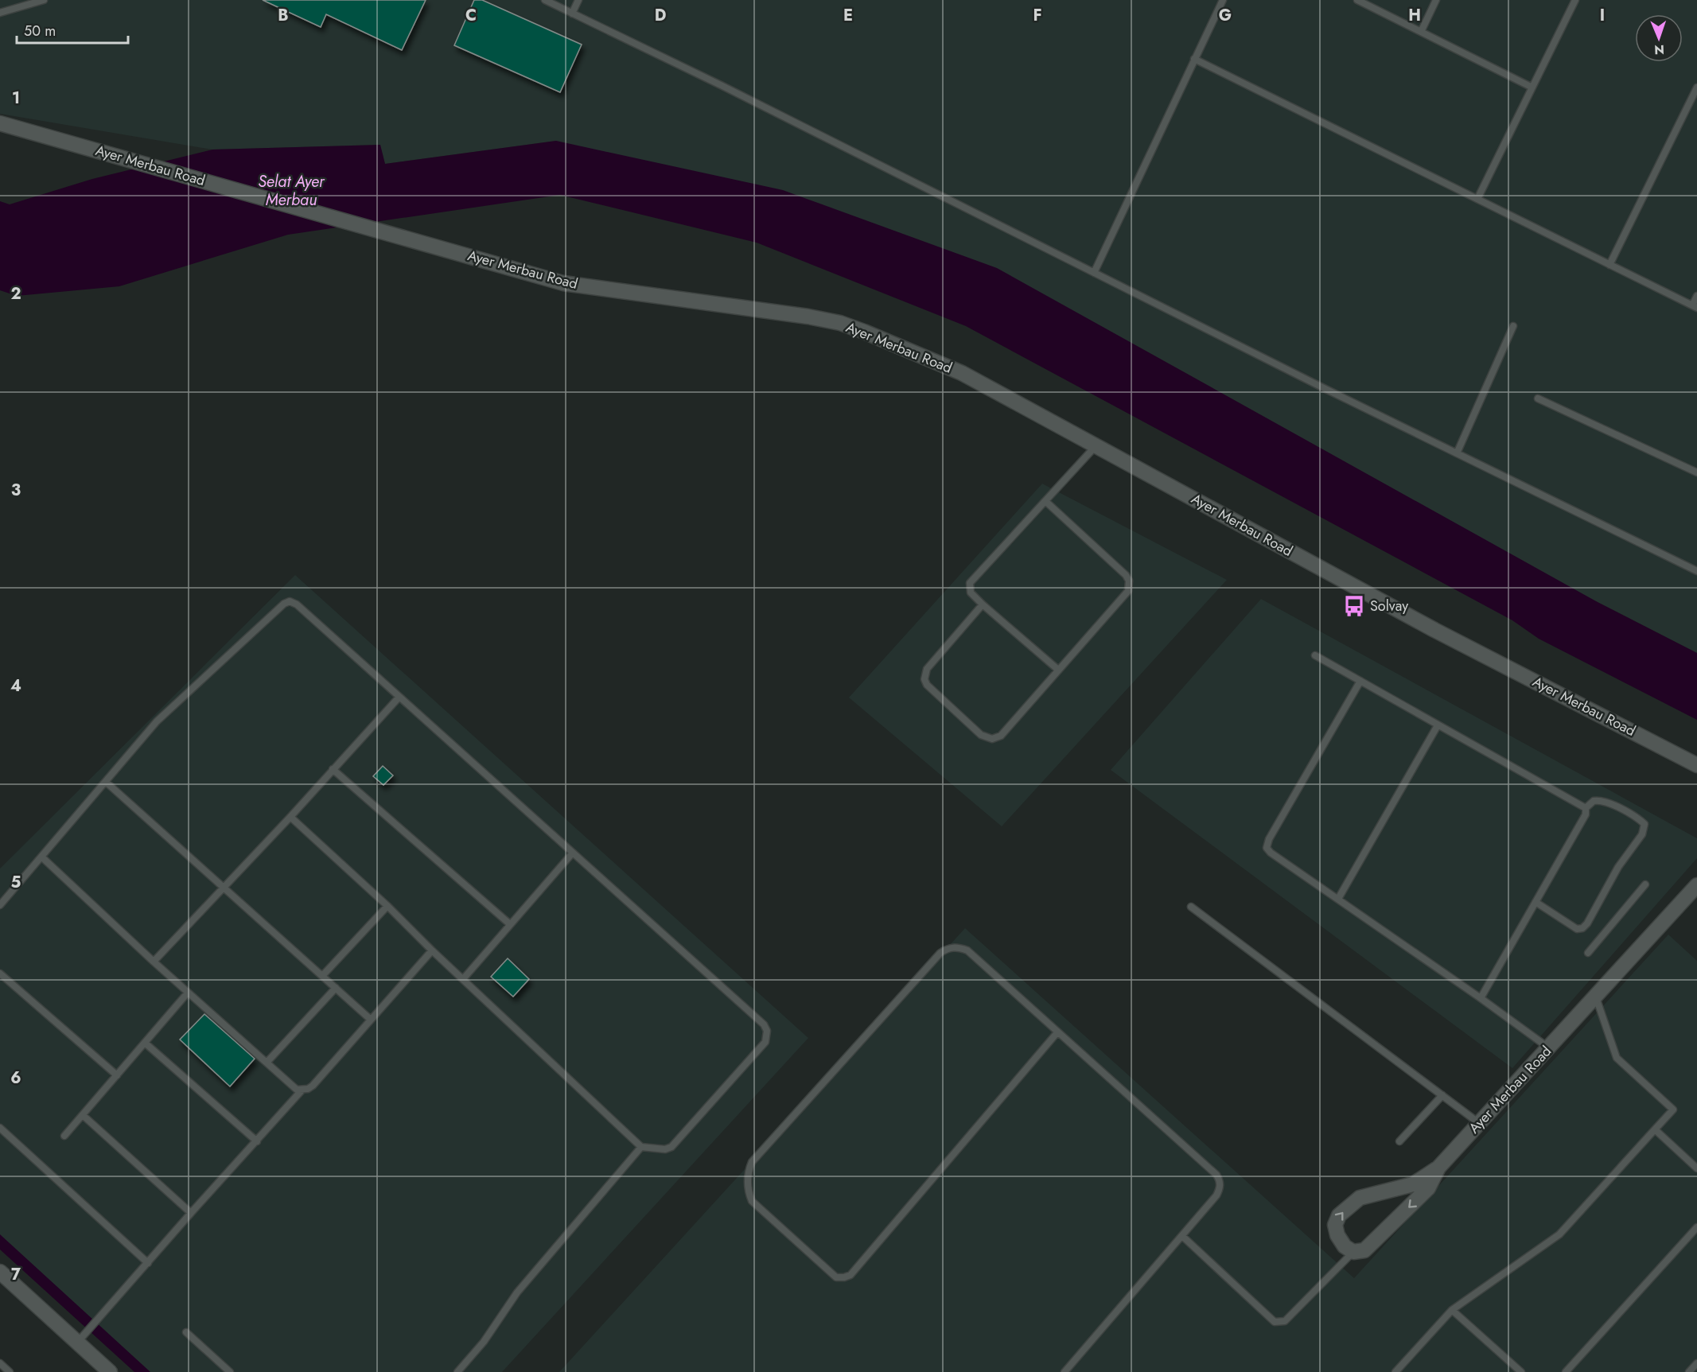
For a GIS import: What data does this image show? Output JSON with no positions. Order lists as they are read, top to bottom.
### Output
{
  "streets": {
    "street": ["Ayer Merbau Road"]
  },
  "water": ["Selat Ayer Merbau"],
  "places": {
    "bus stop": ["Solvay"]
  },
  "scale_bar": "50 m",
  "north": "bottom",
  "grid": {
    "columns": [
      "B",
      "C",
      "D",
      "E",
      "F",
      "G",
      "H",
      "I"
    ],
    "rows": [
      "1",
      "2",
      "3",
      "4",
      "5",
      "6",
      "7"
    ]
  }
}
